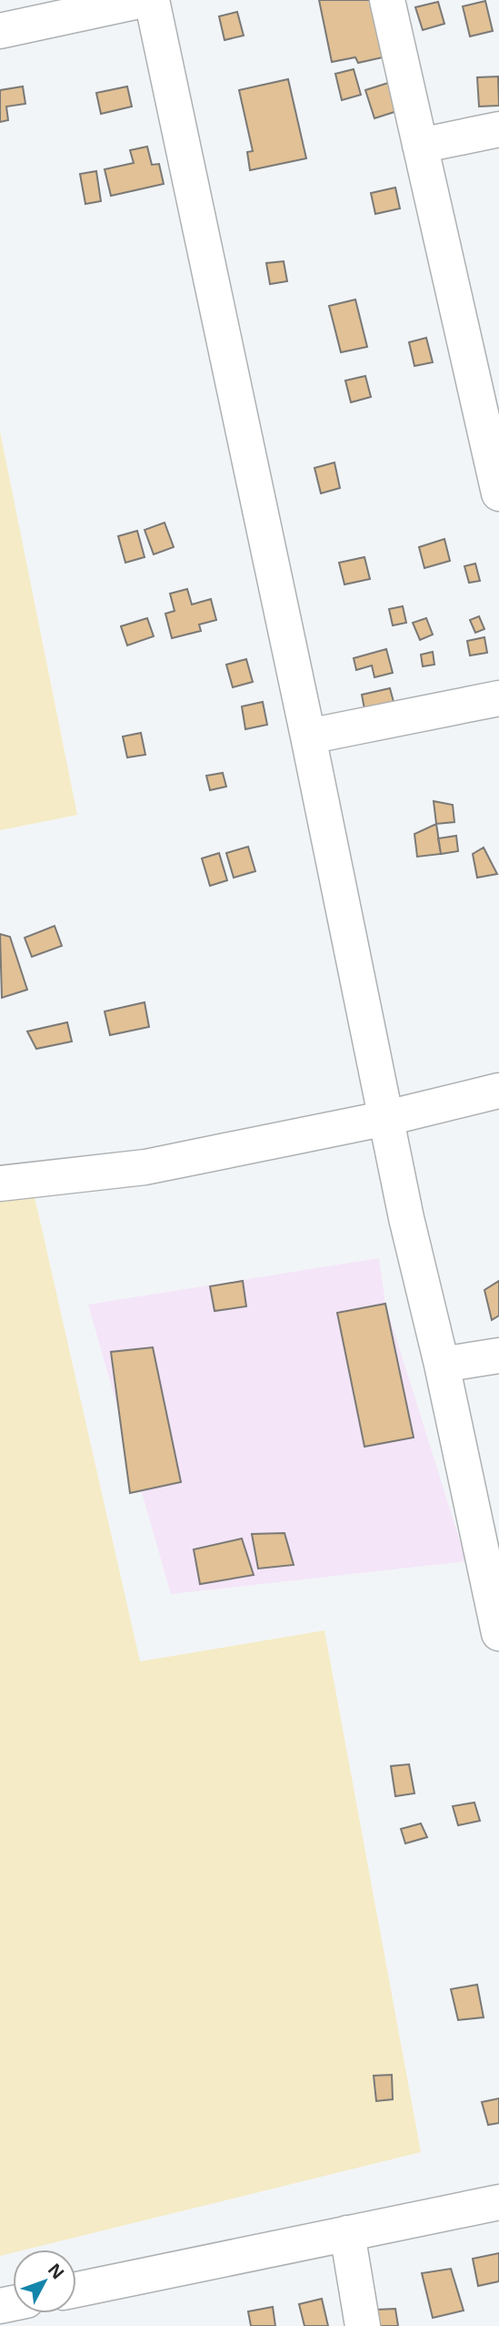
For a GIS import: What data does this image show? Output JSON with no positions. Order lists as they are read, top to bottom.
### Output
{
  "north": "top right"
}
